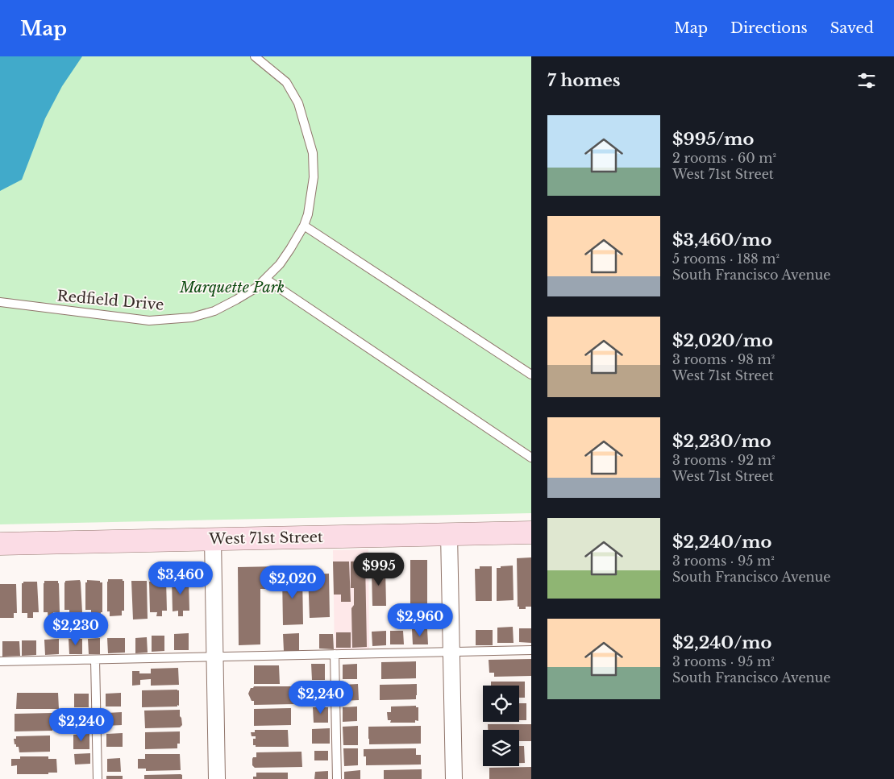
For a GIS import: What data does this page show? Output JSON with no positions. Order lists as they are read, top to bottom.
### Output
{
  "streets": {
    "main road": ["West 71st Street"],
    "lane": ["Redfield Drive"]
  },
  "parks": ["Marquette Park"],
  "page": {
    "header": "Map",
    "nav": ["Map", "Directions", "Saved"],
    "heading": "7 homes",
    "list": [
      {
        "name": "$995/mo",
        "note": "2 rooms · 60 m² · West 71st Street"
      },
      {
        "name": "$3,460/mo",
        "note": "5 rooms · 188 m² · South Francisco Avenue"
      },
      {
        "name": "$2,020/mo",
        "note": "3 rooms · 98 m² · West 71st Street"
      },
      {
        "name": "$2,230/mo",
        "note": "3 rooms · 92 m² · West 71st Street"
      },
      {
        "name": "$2,240/mo",
        "note": "3 rooms · 95 m² · South Francisco Avenue"
      },
      {
        "name": "$2,240/mo",
        "note": "3 rooms · 95 m² · South Francisco Avenue"
      }
    ],
    "price": [
      "$995",
      "$3,460",
      "$2,020",
      "$2,960",
      "$2,230",
      "$2,240",
      "$2,240"
    ]
  }
}
